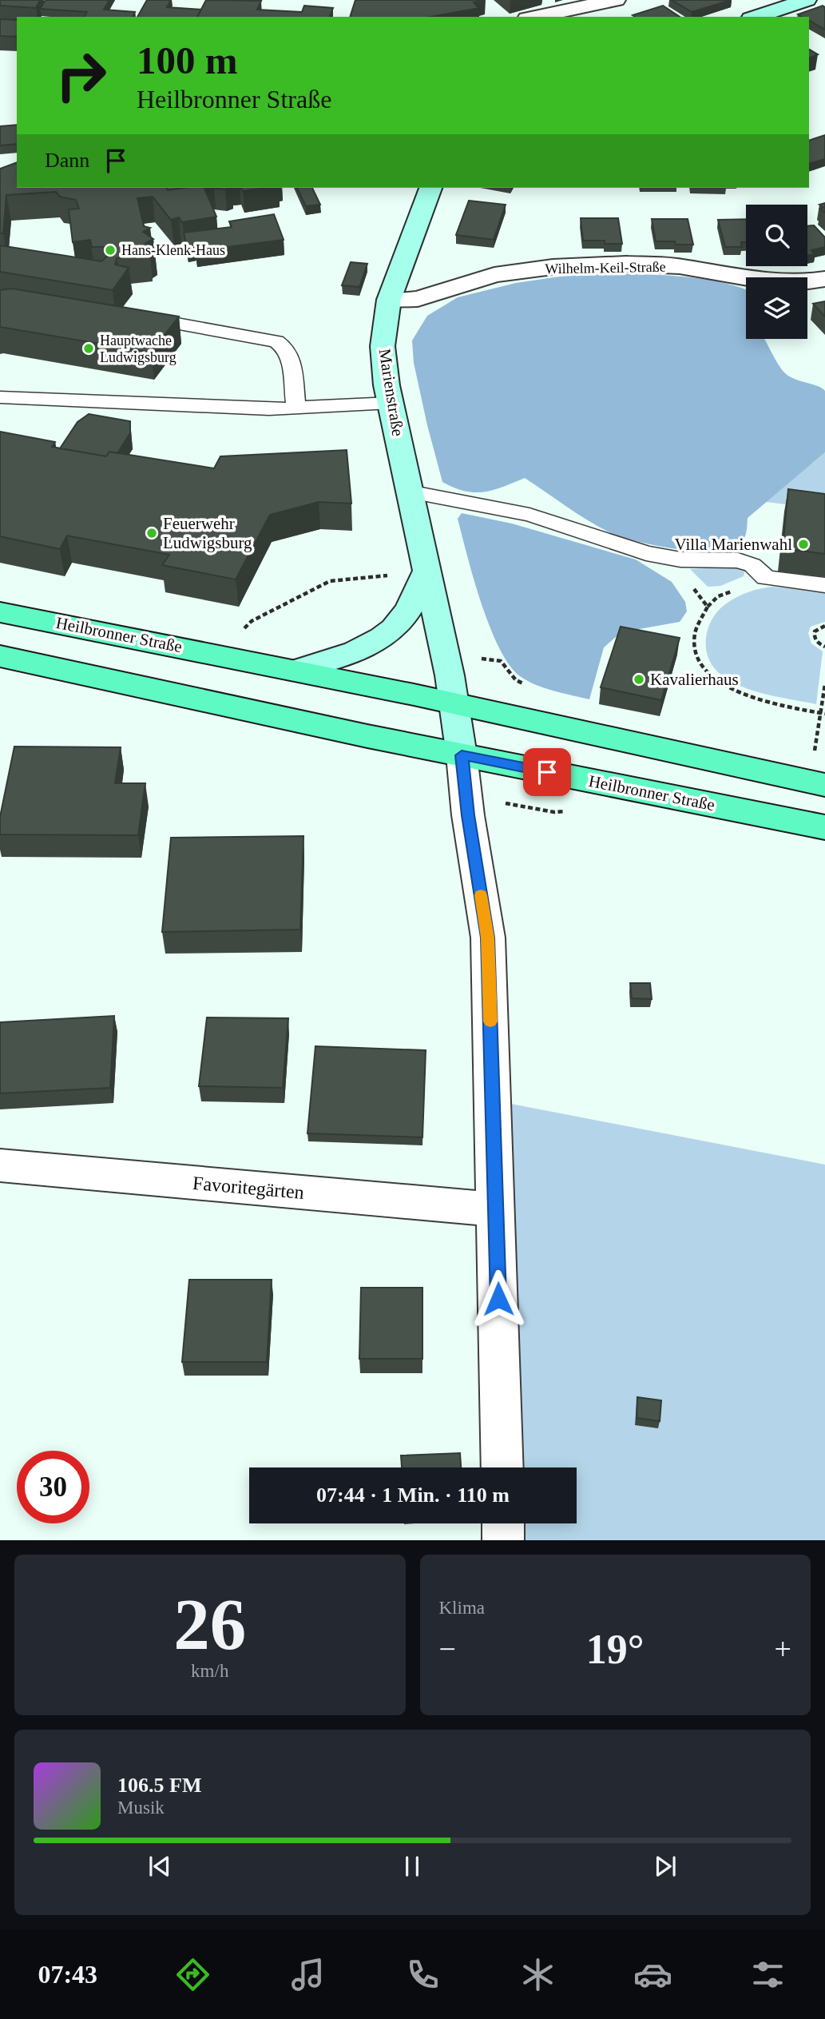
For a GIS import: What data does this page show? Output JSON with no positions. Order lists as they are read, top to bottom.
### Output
{
  "streets": {
    "main road": ["Heilbronner Straße"],
    "street": ["Wilhelm-Keil-Straße", "Marienstraße", "Favoritegärten"]
  },
  "crossings": [
    ["Wilhelm-Keil-Straße", "Marienstraße"],
    ["Marienstraße", "Heilbronner Straße"]
  ],
  "places": [
    "Hans-Klenk-Haus",
    "Hauptwache Ludwigsburg",
    "Feuerwehr Ludwigsburg",
    "Villa Marienwahl",
    "Kavalierhaus"
  ],
  "page": {
    "turn": ["100 m", "Heilbronner Straße"],
    "then": "Dann",
    "limit": "30",
    "trip": "07:44 · 1 Min. · 110 m",
    "tile": [
      ["26", "km/h"],
      "Klima"
    ],
    "heat": ["−", "19°", "+"],
    "song": ["106.5 FM", "Musik"],
    "tabs": "07:43"
  }
}
